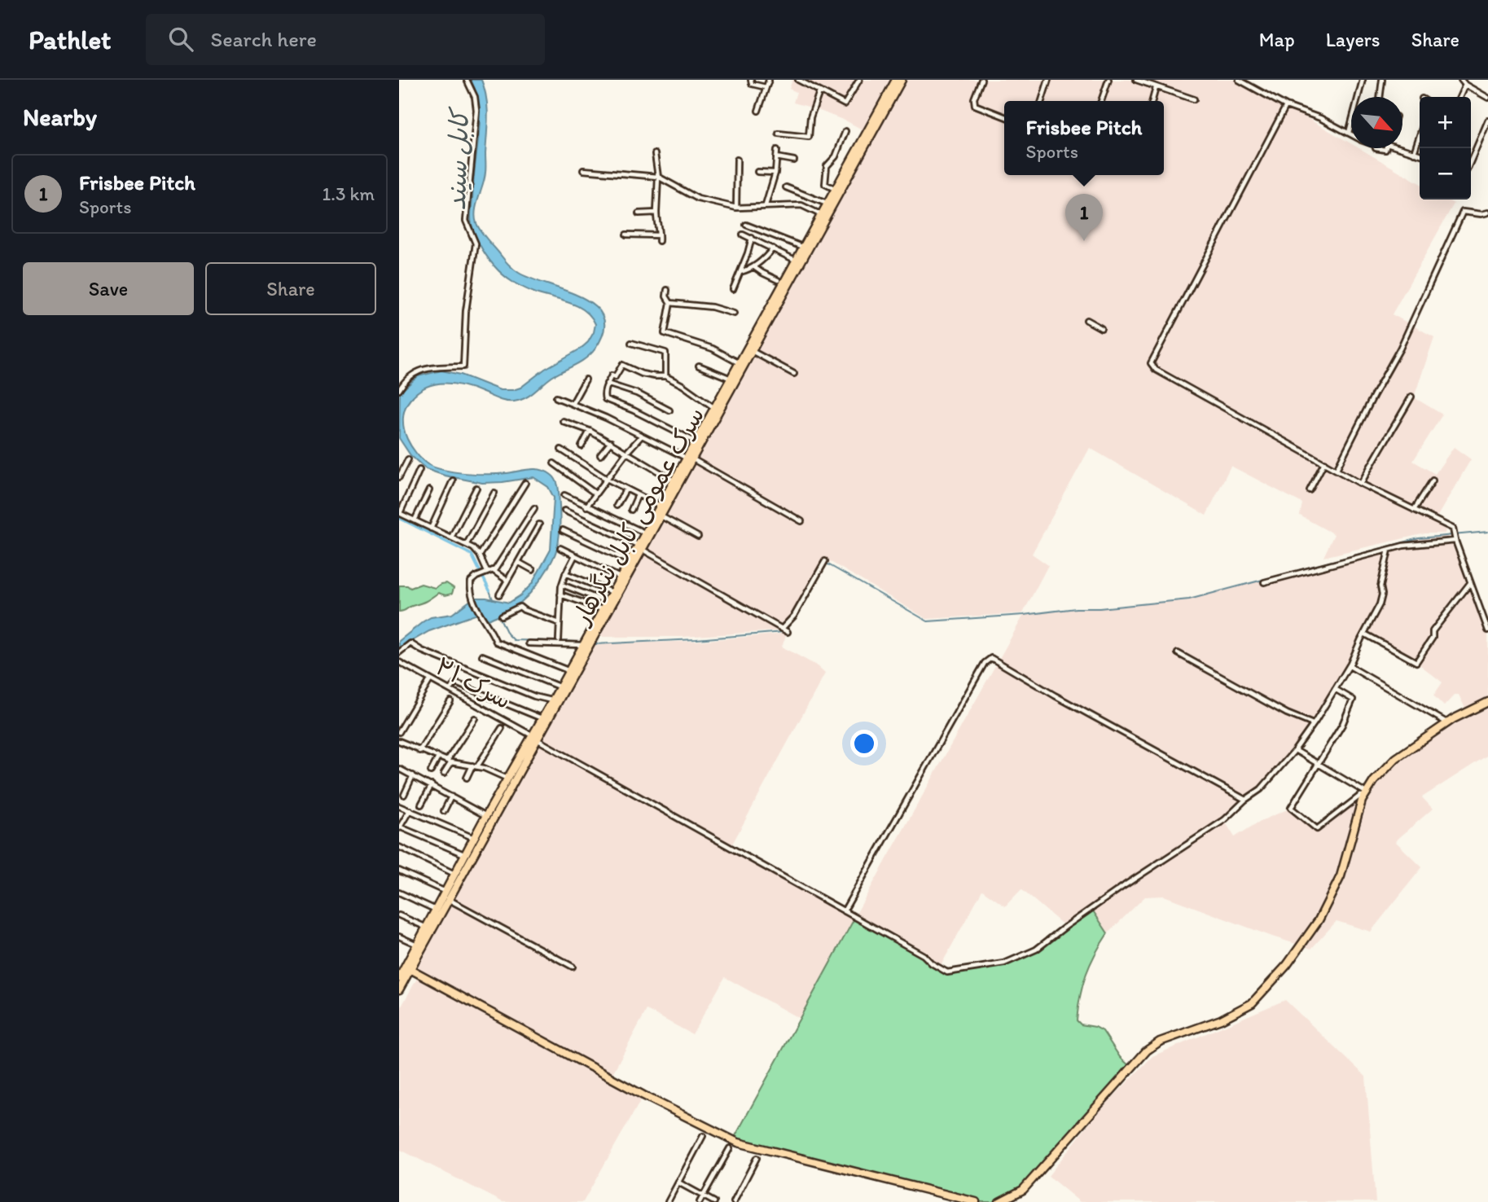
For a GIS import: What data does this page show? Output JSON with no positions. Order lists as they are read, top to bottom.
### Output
{
  "streets": {
    "highway": ["سرک عمومی کابل ننگرهار"],
    "street": ["سرک ۲۱"]
  },
  "crossings": [
    ["سرک عمومی کابل ننگرهار", "سرک ۲۱"]
  ],
  "water": ["کابل سيند"],
  "north": "bottom right",
  "page": {
    "header": "Pathlet",
    "search": "Search here",
    "nav": ["Map", "Layers", "Share"],
    "heading": "Nearby",
    "map_buttons": ["+", "−"],
    "popup": ["Frisbee Pitch", "Sports"],
    "list": [
      {
        "mark": "1",
        "name": "Frisbee Pitch",
        "note": "Sports",
        "value": "1.3 km"
      }
    ],
    "pins": "1",
    "buttons": ["Save", "Share"]
  }
}
